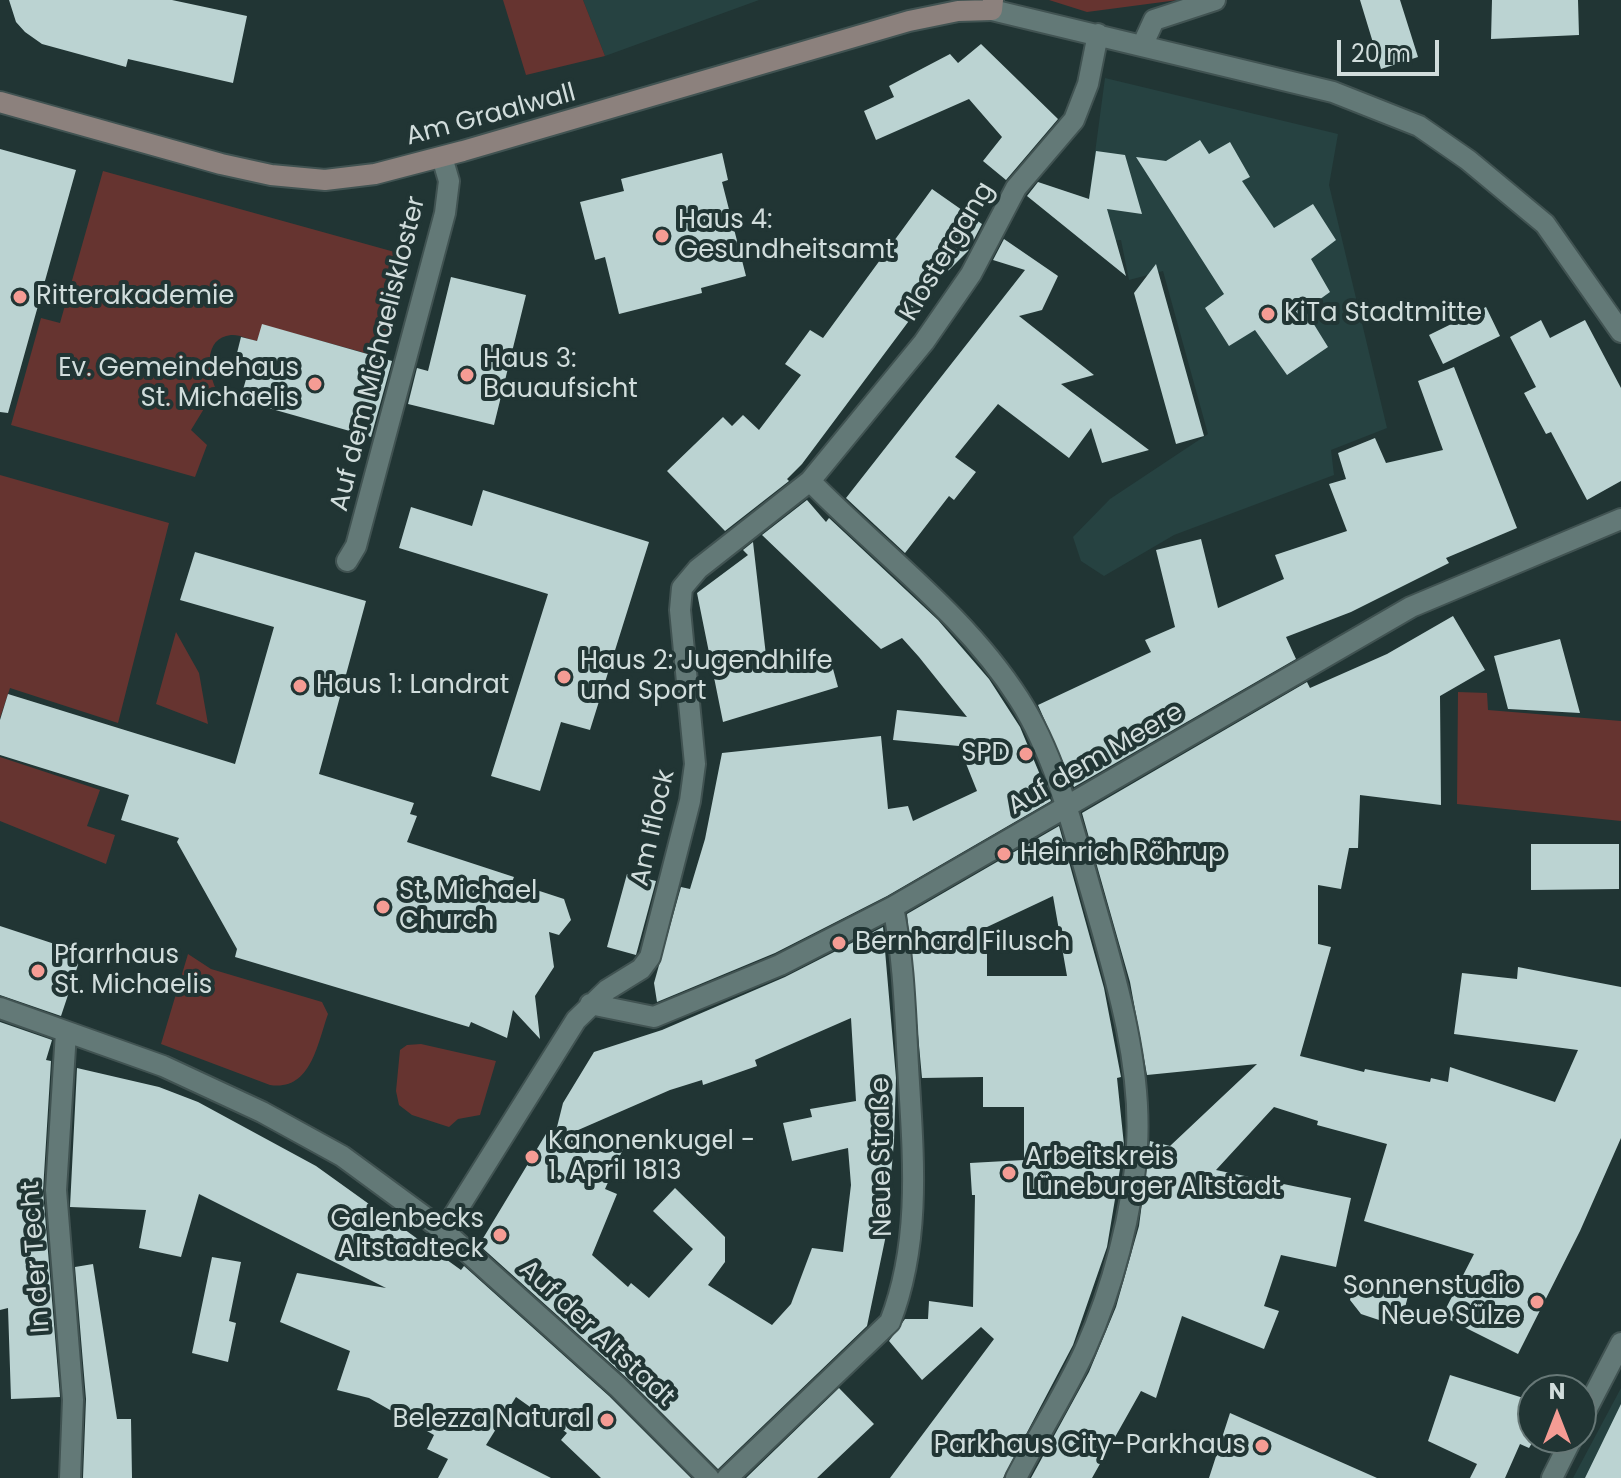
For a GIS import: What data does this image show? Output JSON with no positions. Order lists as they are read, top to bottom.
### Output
{
  "streets": {
    "main road": ["Am Graalwall"],
    "street": [
      "Klostergang",
      "Auf dem Michaeliskloster",
      "Auf dem Meere",
      "Am Iflock",
      "Neue Straße",
      "In der Techt",
      "Auf der Altstadt"
    ]
  },
  "crossings": [
    ["Am Graalwall", "Auf dem Michaeliskloster"],
    ["Klostergang", "Am Iflock"],
    ["Auf dem Meere", "Am Iflock"],
    ["Auf dem Meere", "Neue Straße"],
    ["Am Iflock", "Auf der Altstadt"],
    ["In der Techt", "Auf der Altstadt"]
  ],
  "places": [
    "Haus 4: Gesundheitsamt",
    "Ritterakademie",
    "KiTa Stadtmitte",
    "Haus 3: Bauaufsicht",
    "Ev. Gemeindehaus St. Michaelis",
    "Haus 2: Jugendhilfe und Sport",
    "Haus 1: Landrat",
    "SPD",
    "Heinrich Röhrup",
    "St. Michael Church",
    "Bernhard Filusch",
    "Pfarrhaus St. Michaelis",
    "Kanonenkugel - 1. April 1813",
    "Arbeitskreis Lüneburger Altstadt",
    "Galenbecks Altstadteck",
    "Sonnenstudio Neue Sülze",
    "Belezza Natural",
    "Parkhaus City-Parkhaus"
  ],
  "scale_bar": "20 m",
  "north": "top"
}
